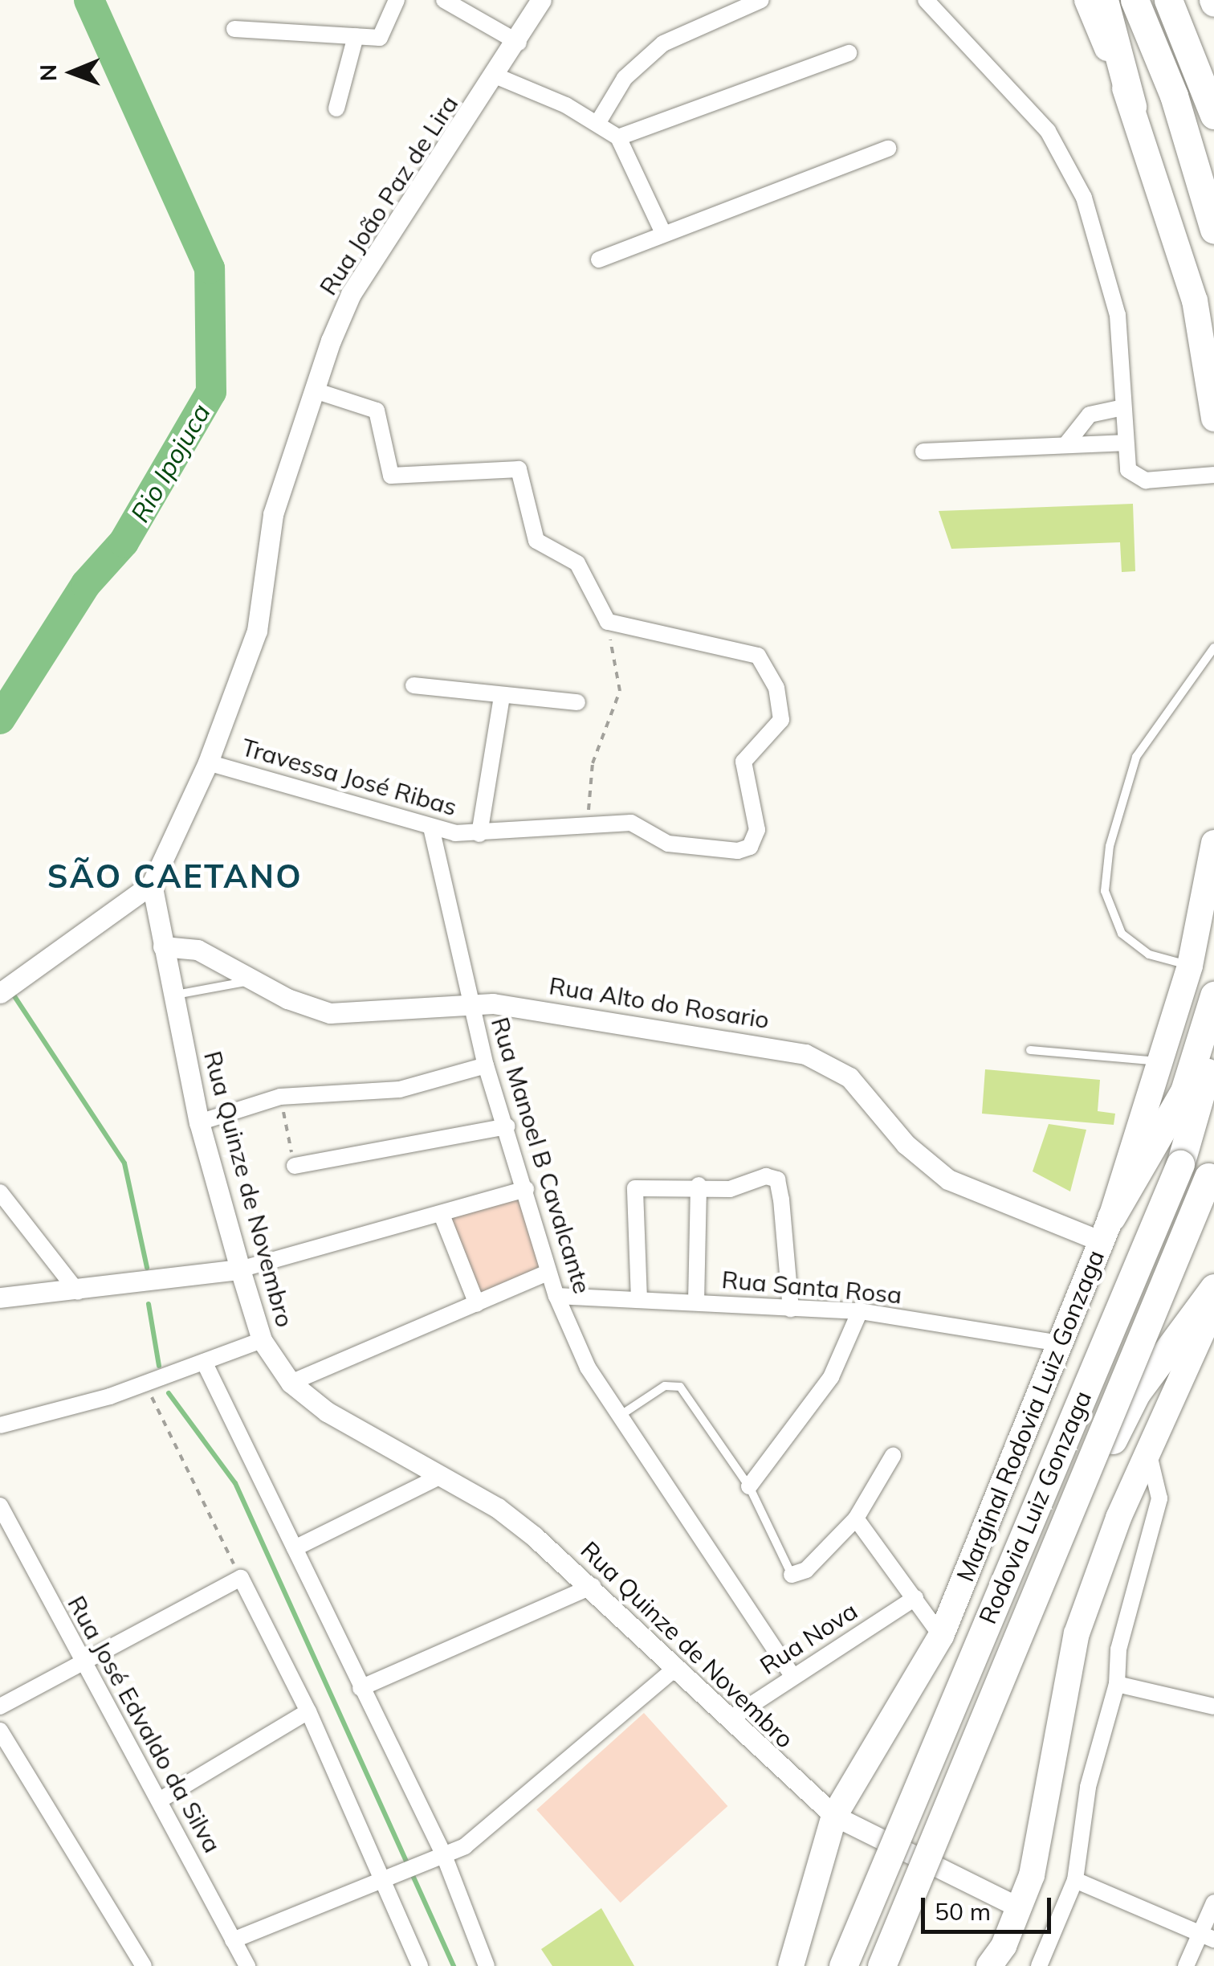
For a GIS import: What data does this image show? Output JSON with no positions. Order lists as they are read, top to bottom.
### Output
{
  "streets": {
    "highway": ["Rodovia Luiz Gonzaga"],
    "main road": ["Marginal Rodovia Luiz Gonzaga"],
    "street": [
      "Rua João Paz de Lira",
      "Travessa José Ribas",
      "Rua Alto do Rosario",
      "Rua Manoel B Cavalcante",
      "Rua Quinze de Novembro",
      "Rua Santa Rosa",
      "Rua Nova",
      "Rua José Edvaldo da Silva"
    ]
  },
  "crossings": [
    ["Rua João Paz de Lira", "Travessa José Ribas"],
    ["Rua João Paz de Lira", "Rua Quinze de Novembro"],
    ["Travessa José Ribas", "Rua Manoel B Cavalcante"],
    ["Rua Alto do Rosario", "Rua Manoel B Cavalcante"],
    ["Rua Alto do Rosario", "Rua Quinze de Novembro"],
    ["Rua Alto do Rosario", "Marginal Rodovia Luiz Gonzaga"],
    ["Rua Manoel B Cavalcante", "Rua Santa Rosa"],
    ["Rua Manoel B Cavalcante", "Rua Nova"],
    ["Rua Quinze de Novembro", "Marginal Rodovia Luiz Gonzaga"],
    ["Rua Quinze de Novembro", "Rua Nova"],
    ["Rua Santa Rosa", "Marginal Rodovia Luiz Gonzaga"]
  ],
  "districts": ["SÃO CAETANO"],
  "water": ["Rio Ipojuca"],
  "scale_bar": "50 m",
  "north": "left"
}
